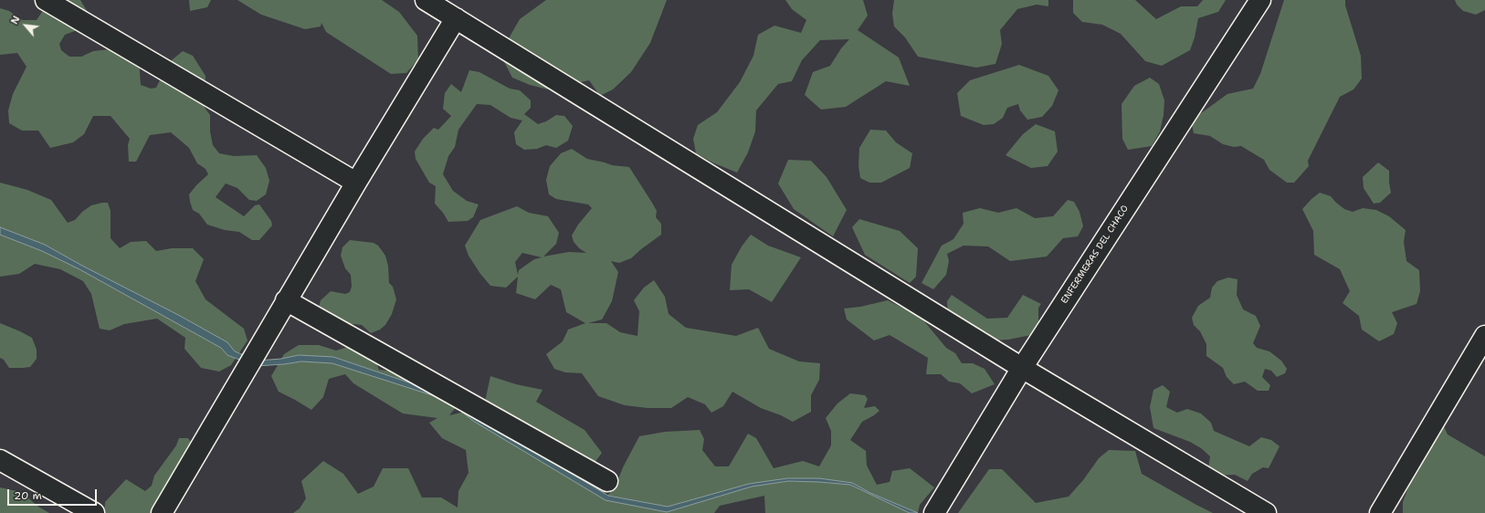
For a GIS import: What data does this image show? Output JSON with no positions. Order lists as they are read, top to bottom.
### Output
{
  "streets": {
    "street": ["ENFERMERAS DEL CHACO"]
  },
  "scale_bar": "20 m",
  "north": "top left"
}
